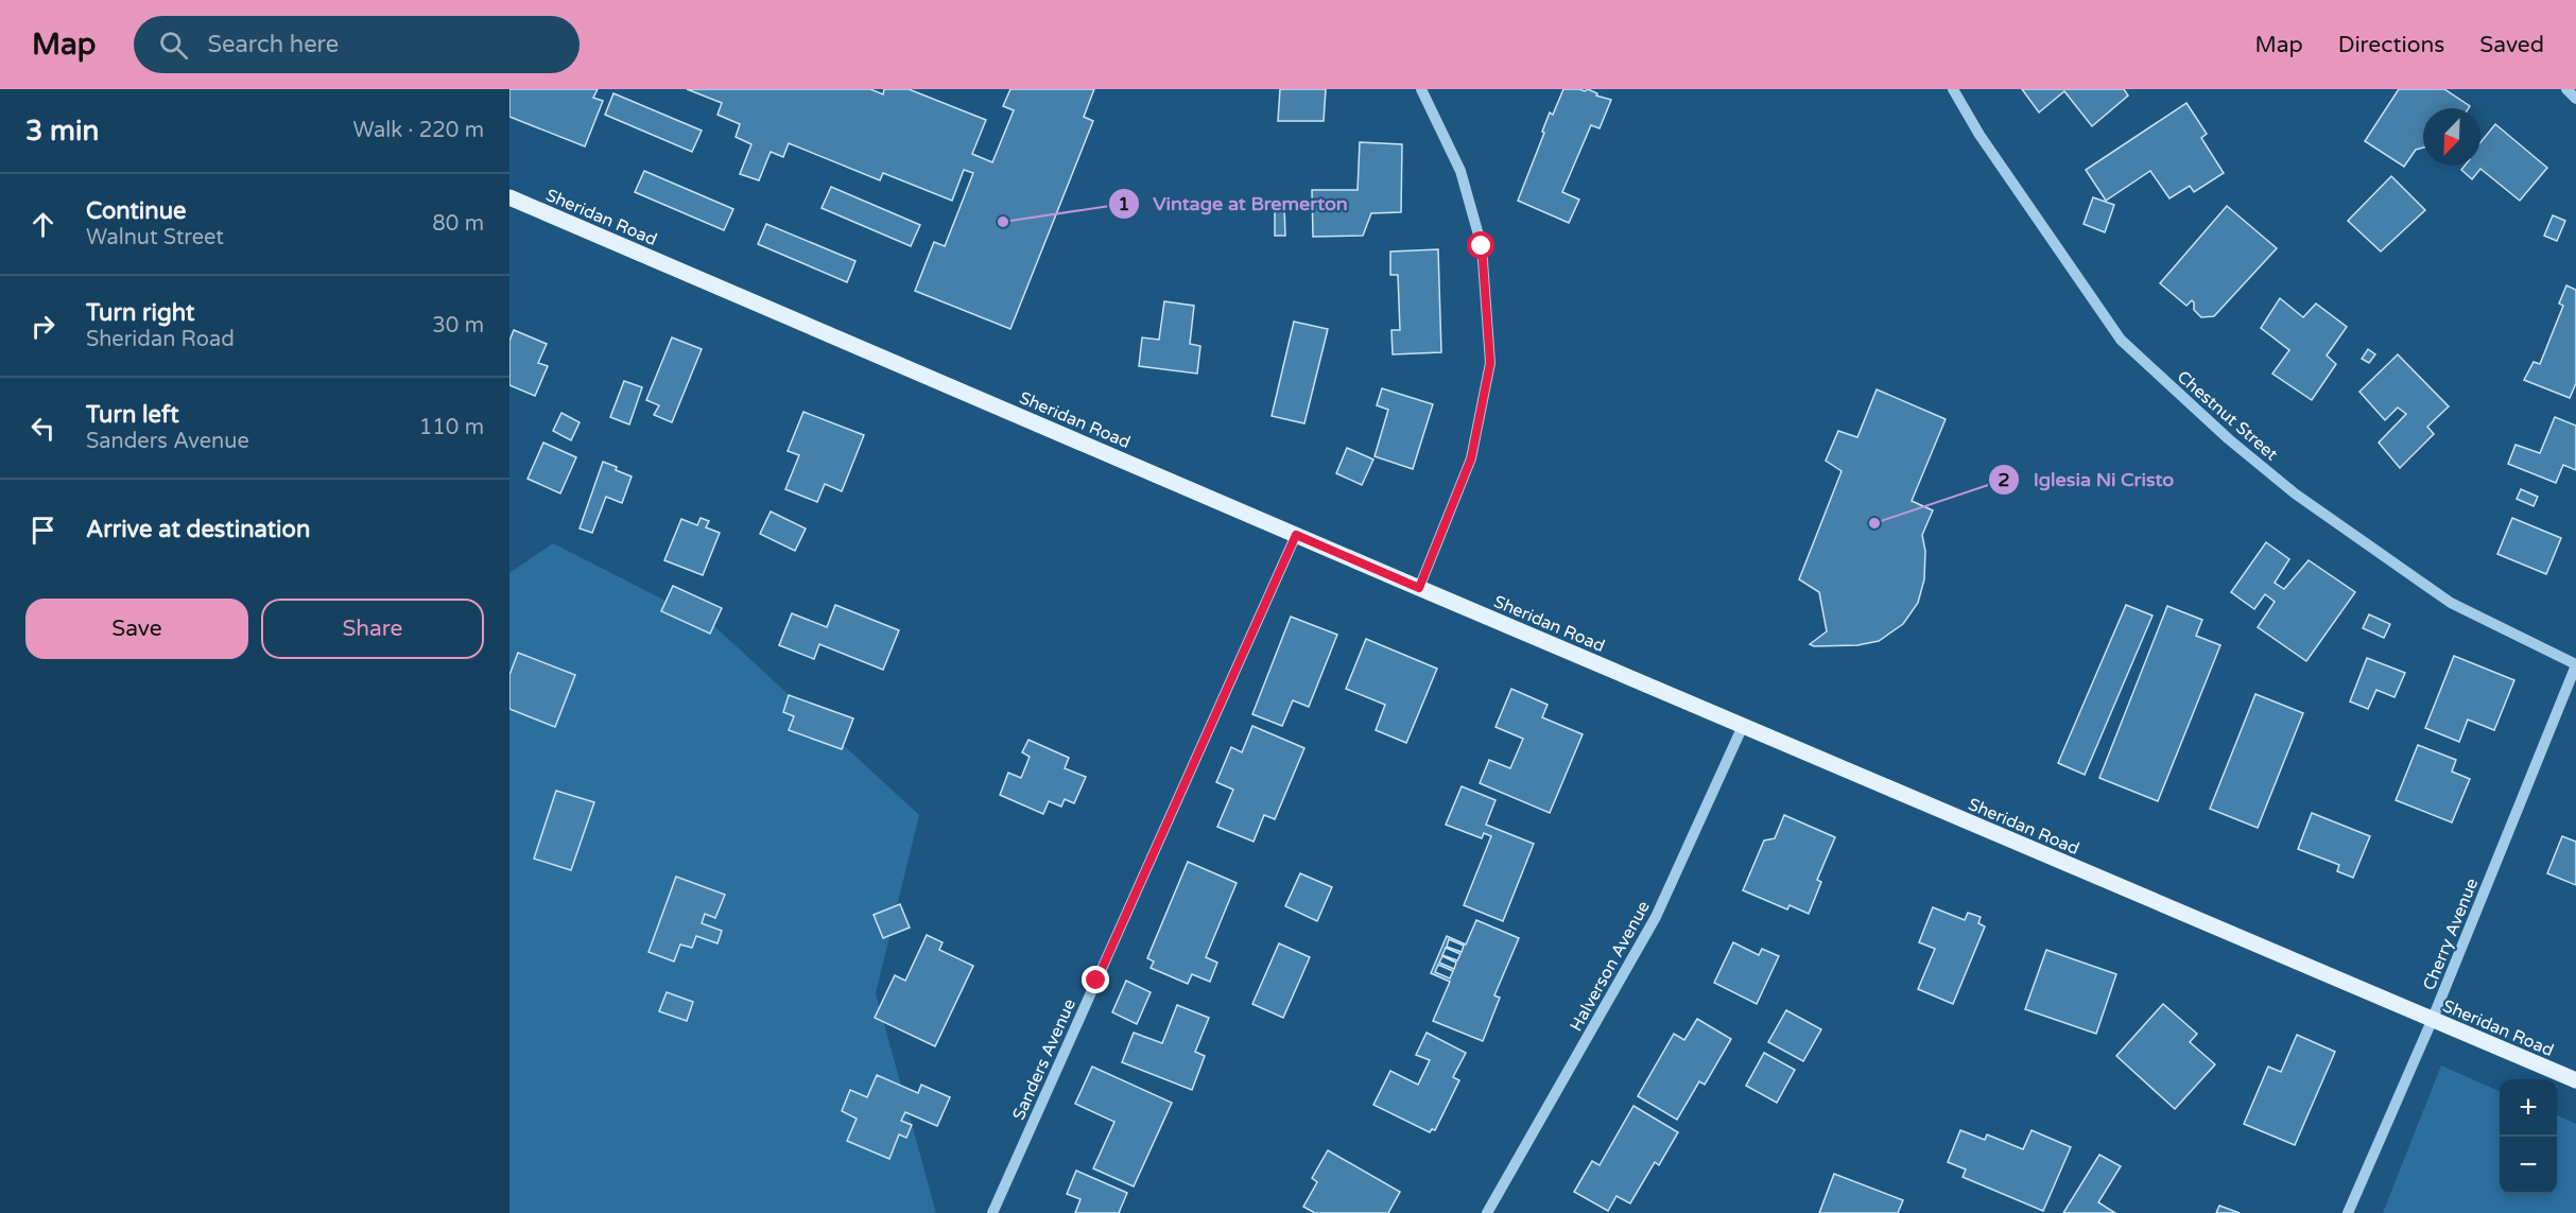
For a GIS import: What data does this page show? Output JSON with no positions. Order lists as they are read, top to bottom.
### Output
{
  "streets": {
    "main road": ["Sheridan Road"],
    "street": [
      "Chestnut Street",
      "Cherry Avenue",
      "Halverson Avenue",
      "Sanders Avenue"
    ]
  },
  "crossings": [
    ["Sheridan Road", "Cherry Avenue"],
    ["Sheridan Road", "Halverson Avenue"],
    ["Sheridan Road", "Sanders Avenue"],
    ["Chestnut Street", "Cherry Avenue"]
  ],
  "places": ["Vintage at Bremerton", "Iglesia Ni Cristo"],
  "north": "bottom left",
  "page": {
    "header": "Map",
    "search": "Search here",
    "nav": ["Map", "Directions", "Saved"],
    "heading": ["3 min", "Walk · 220 m"],
    "list": [
      ["Continue", "Walnut Street", "80 m"],
      ["Turn right", "Sheridan Road", "30 m"],
      ["Turn left", "Sanders Avenue", "110 m"],
      "Arrive at destination"
    ],
    "buttons": ["Save", "Share"],
    "map_buttons": ["+", "−"]
  }
}
